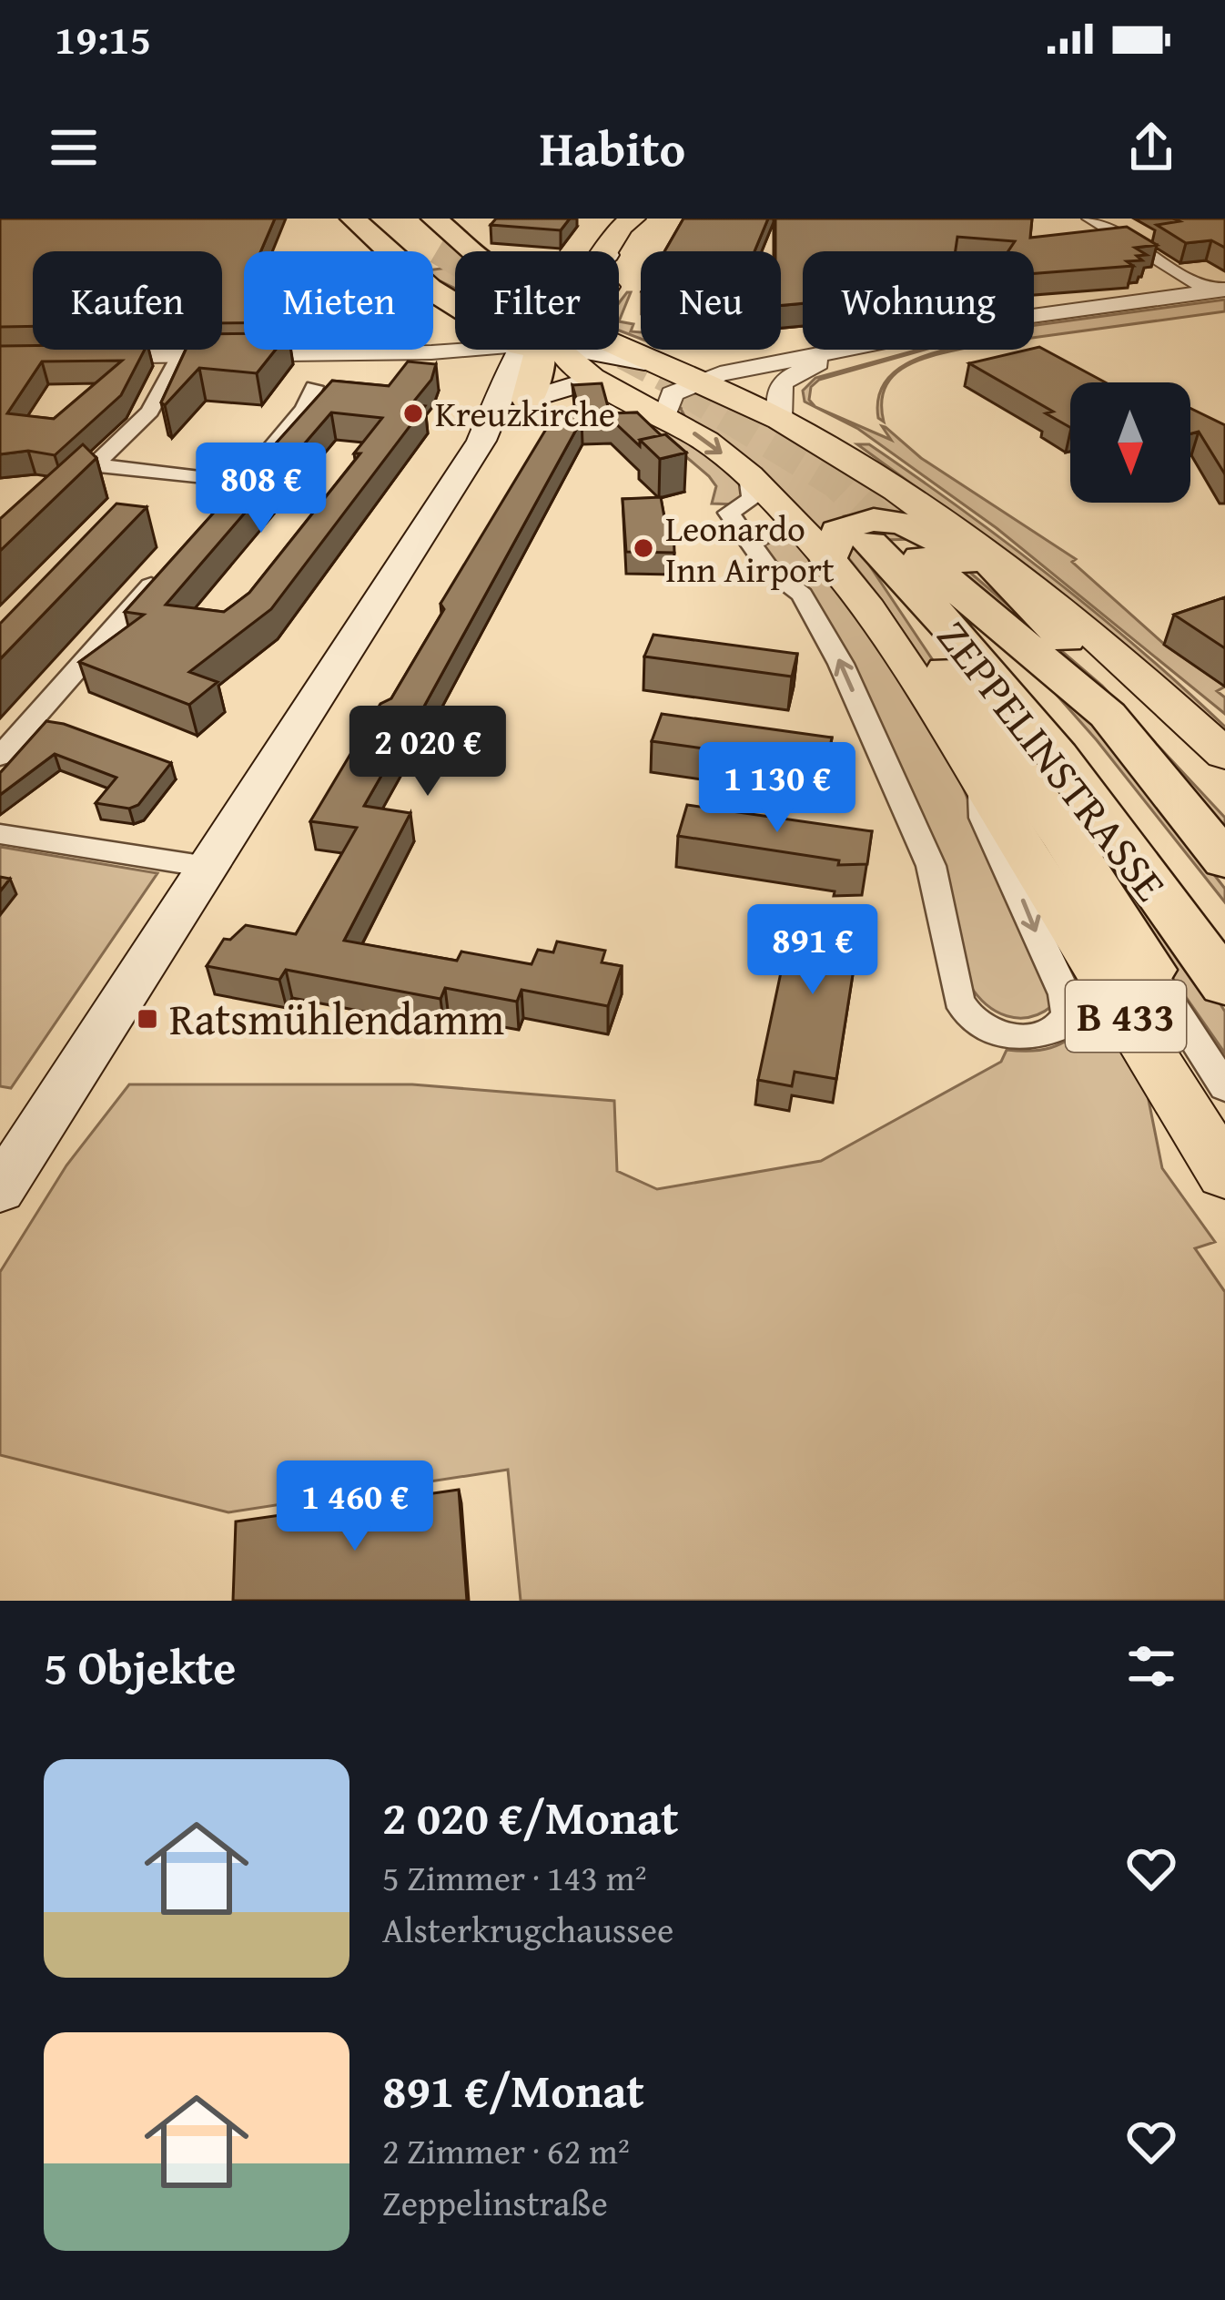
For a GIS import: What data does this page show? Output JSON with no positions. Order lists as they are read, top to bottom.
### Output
{
  "streets": {
    "highway": ["ZEPPELINSTRASSE"],
    "main road": ["B 433"]
  },
  "places": {
    "other": ["Kreuzkirche", "Leonardo Inn Airport"],
    "transit": ["Ratsmühlendamm"]
  },
  "north": "bottom",
  "page": {
    "status": "19:15",
    "header": "Habito",
    "chip": [
      "Kaufen",
      "Mieten",
      "Filter",
      "Neu",
      "Wohnung"
    ],
    "price": [
      "808 €",
      "2 020 €",
      "1 130 €",
      "891 €",
      "1 460 €"
    ],
    "heading": "5 Objekte",
    "list": [
      {
        "name": "2 020 €/Monat",
        "note": "5 Zimmer · 143 m² · Alsterkrugchaussee"
      },
      {
        "name": "891 €/Monat",
        "note": "2 Zimmer · 62 m² · Zeppelinstraße"
      }
    ]
  }
}
